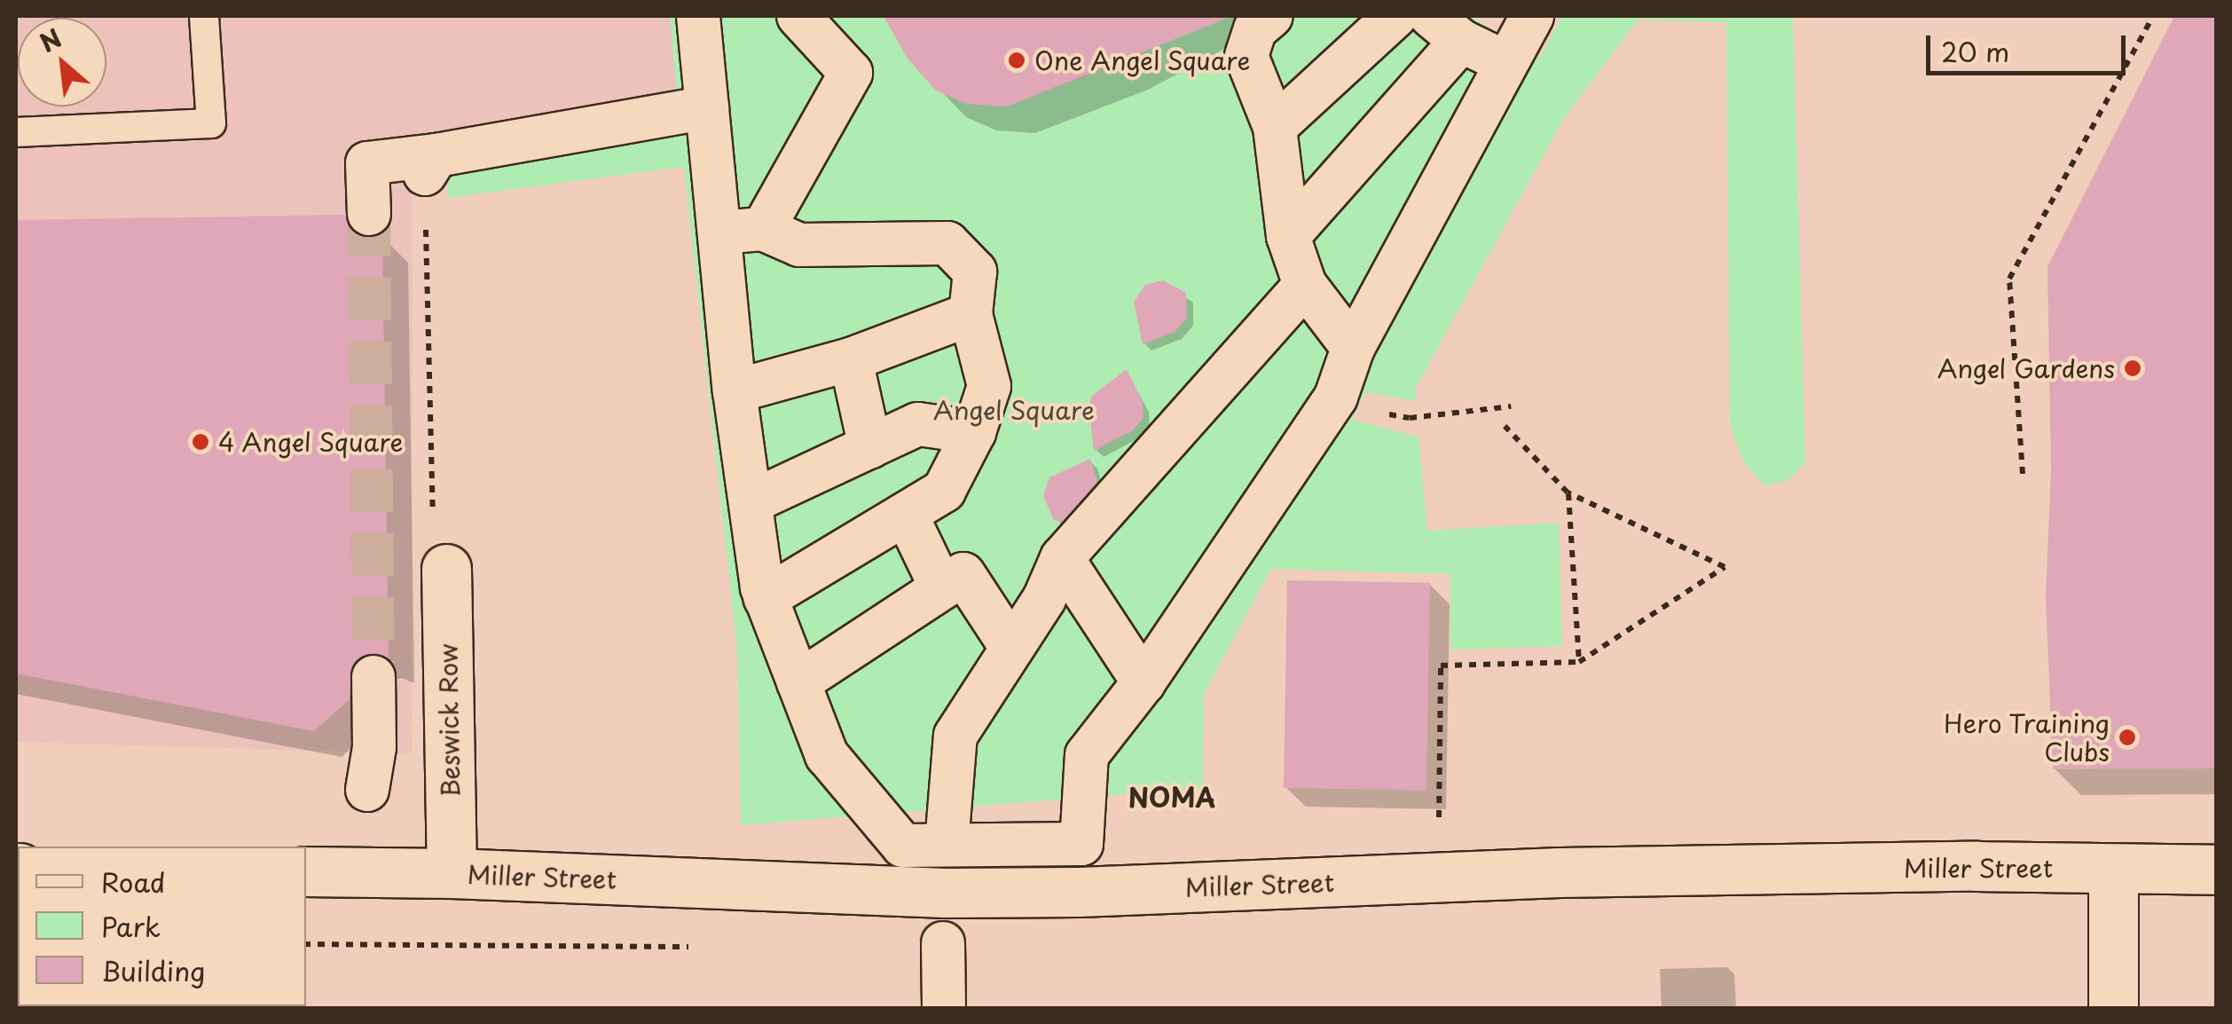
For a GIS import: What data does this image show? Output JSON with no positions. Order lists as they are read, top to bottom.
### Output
{
  "streets": {
    "main road": ["Beswick Row", "Miller Street"]
  },
  "crossings": [
    ["Beswick Row", "Miller Street"]
  ],
  "districts": ["NOMA"],
  "parks": ["Angel Square"],
  "places": [
    "One Angel Square",
    "Angel Gardens",
    "4 Angel Square",
    "Hero Training Clubs"
  ],
  "legend": ["Road", "Park", "Building"],
  "scale_bar": "20 m",
  "north": "top left"
}
